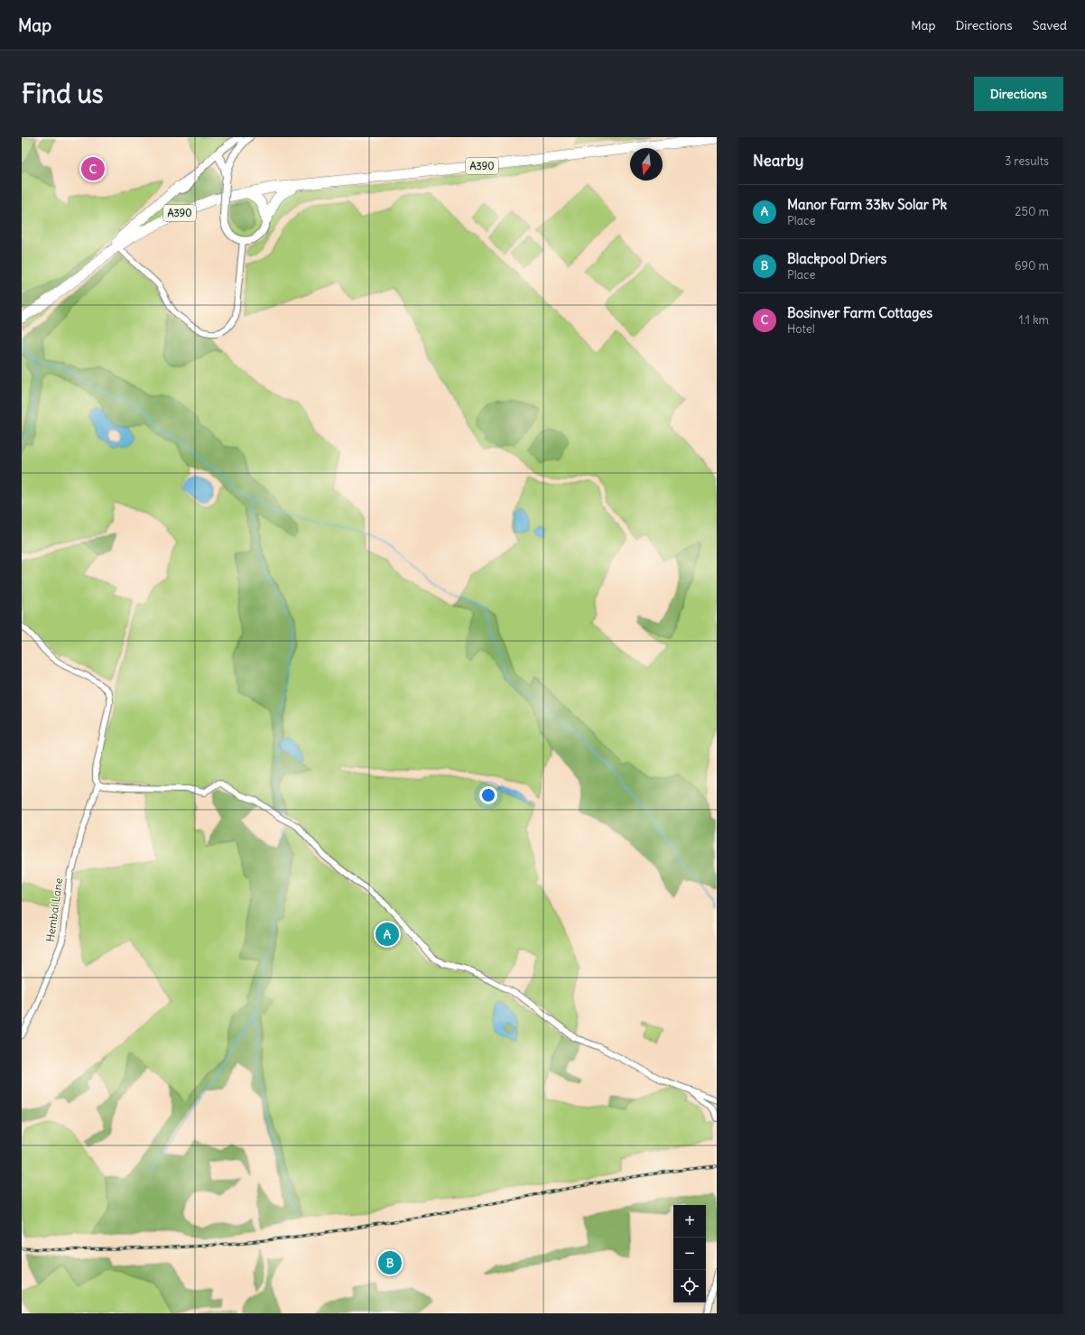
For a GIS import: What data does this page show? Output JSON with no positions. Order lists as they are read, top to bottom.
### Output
{
  "streets": {
    "highway": ["A390"],
    "street": ["Hembal Lane"]
  },
  "north": "bottom",
  "page": {
    "header": "Map",
    "nav": ["Map", "Directions", "Saved"],
    "buttons": "Directions",
    "title": "Find us",
    "heading": ["Nearby", "3 results"],
    "pins": ["C", "A", "B"],
    "list": [
      {
        "mark": "A",
        "name": "Manor Farm 33kv Solar Pk",
        "note": "Place",
        "value": "250 m"
      },
      {
        "mark": "B",
        "name": "Blackpool Driers",
        "note": "Place",
        "value": "690 m"
      },
      {
        "mark": "C",
        "name": "Bosinver Farm Cottages",
        "note": "Hotel",
        "value": "1.1 km"
      }
    ],
    "map_buttons": ["+", "−"]
  }
}
